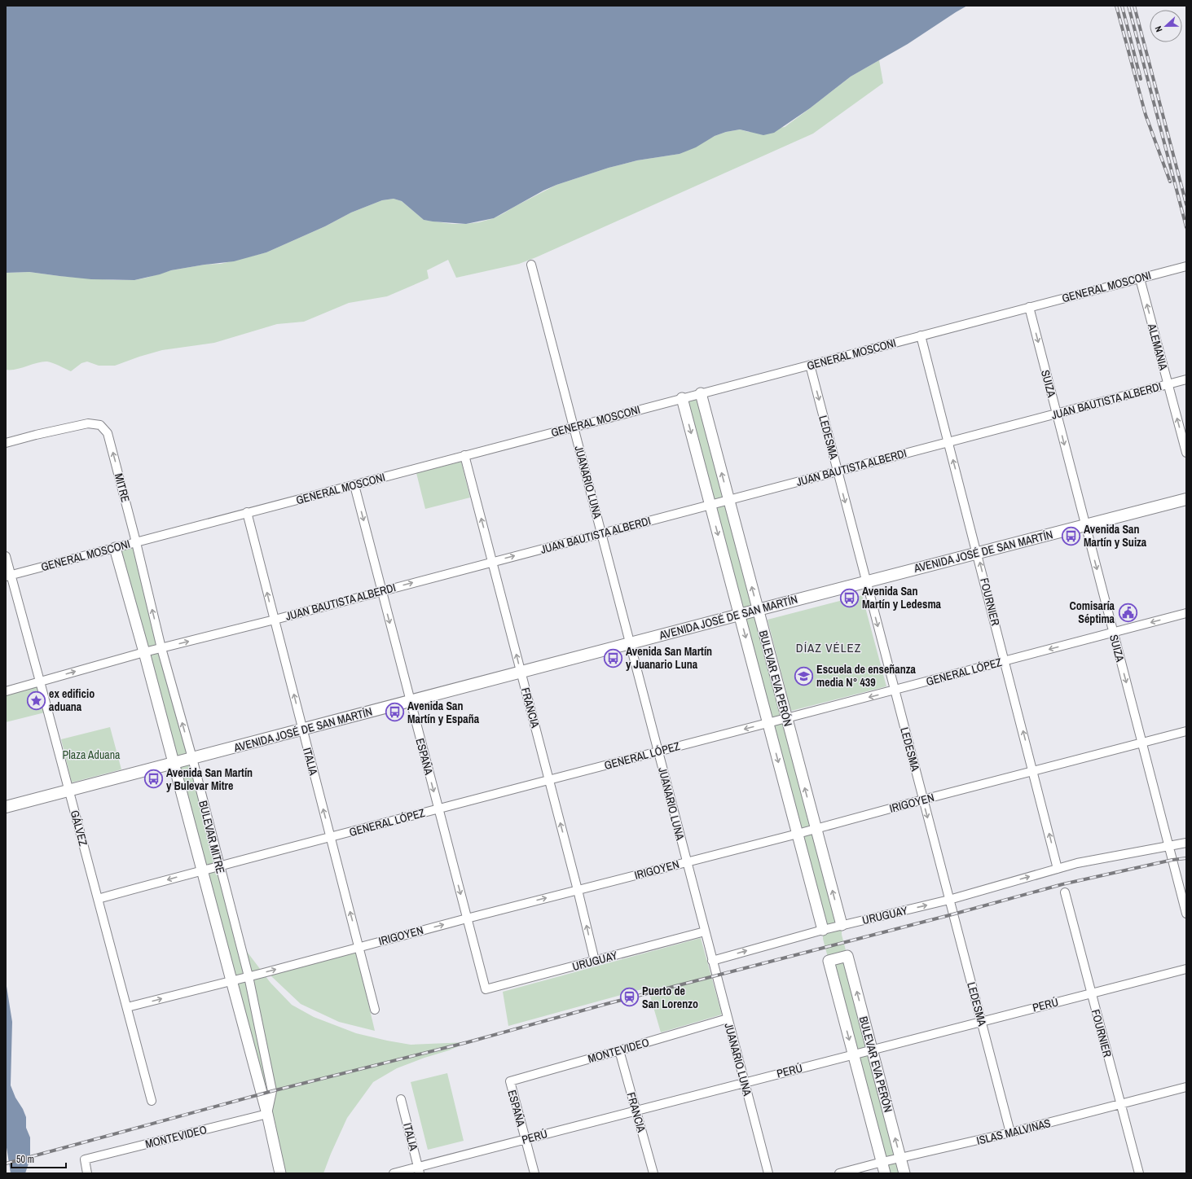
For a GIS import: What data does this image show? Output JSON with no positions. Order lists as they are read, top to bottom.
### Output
{
  "streets": {
    "main road": ["AVENIDA JOSÉ DE SAN MARTÍN"],
    "street": [
      "GENERAL MOSCONI",
      "ALEMANIA",
      "SUIZA",
      "JUAN BAUTISTA ALBERDI",
      "LEDESMA",
      "JUANARIO LUNA",
      "MITRE",
      "FOURNIER",
      "GENERAL LÓPEZ",
      "BULEVAR EVA PERÓN",
      "FRANCIA",
      "ESPAÑA",
      "ITALIA",
      "IRIGOYEN",
      "GÁLVEZ",
      "BULEVAR MITRE",
      "URUGUAY",
      "PERÚ",
      "MONTEVIDEO",
      "ISLAS MALVINAS"
    ]
  },
  "crossings": [
    ["GENERAL MOSCONI", "ALEMANIA"],
    ["GENERAL MOSCONI", "SUIZA"],
    ["GENERAL MOSCONI", "LEDESMA"],
    ["GENERAL MOSCONI", "JUANARIO LUNA"],
    ["GENERAL MOSCONI", "MITRE"],
    ["GENERAL MOSCONI", "FOURNIER"],
    ["GENERAL MOSCONI", "BULEVAR EVA PERÓN"],
    ["GENERAL MOSCONI", "FRANCIA"],
    ["GENERAL MOSCONI", "ESPAÑA"],
    ["GENERAL MOSCONI", "ITALIA"],
    ["GENERAL MOSCONI", "GÁLVEZ"],
    ["GENERAL MOSCONI", "BULEVAR MITRE"],
    ["ALEMANIA", "JUAN BAUTISTA ALBERDI"],
    ["SUIZA", "JUAN BAUTISTA ALBERDI"],
    ["SUIZA", "AVENIDA JOSÉ DE SAN MARTÍN"],
    ["SUIZA", "GENERAL LÓPEZ"],
    ["SUIZA", "IRIGOYEN"],
    ["SUIZA", "URUGUAY"],
    ["JUAN BAUTISTA ALBERDI", "LEDESMA"],
    ["JUAN BAUTISTA ALBERDI", "JUANARIO LUNA"],
    ["JUAN BAUTISTA ALBERDI", "FOURNIER"],
    ["JUAN BAUTISTA ALBERDI", "BULEVAR EVA PERÓN"],
    ["JUAN BAUTISTA ALBERDI", "FRANCIA"],
    ["JUAN BAUTISTA ALBERDI", "ESPAÑA"],
    ["JUAN BAUTISTA ALBERDI", "ITALIA"],
    ["JUAN BAUTISTA ALBERDI", "GÁLVEZ"],
    ["JUAN BAUTISTA ALBERDI", "BULEVAR MITRE"],
    ["LEDESMA", "AVENIDA JOSÉ DE SAN MARTÍN"],
    ["LEDESMA", "GENERAL LÓPEZ"],
    ["LEDESMA", "IRIGOYEN"],
    ["LEDESMA", "URUGUAY"],
    ["LEDESMA", "PERÚ"],
    ["LEDESMA", "ISLAS MALVINAS"],
    ["JUANARIO LUNA", "AVENIDA JOSÉ DE SAN MARTÍN"],
    ["JUANARIO LUNA", "GENERAL LÓPEZ"],
    ["JUANARIO LUNA", "IRIGOYEN"],
    ["JUANARIO LUNA", "URUGUAY"],
    ["JUANARIO LUNA", "PERÚ"],
    ["JUANARIO LUNA", "MONTEVIDEO"],
    ["MITRE", "BULEVAR MITRE"],
    ["AVENIDA JOSÉ DE SAN MARTÍN", "FOURNIER"],
    ["AVENIDA JOSÉ DE SAN MARTÍN", "BULEVAR EVA PERÓN"],
    ["AVENIDA JOSÉ DE SAN MARTÍN", "FRANCIA"],
    ["AVENIDA JOSÉ DE SAN MARTÍN", "ESPAÑA"],
    ["AVENIDA JOSÉ DE SAN MARTÍN", "ITALIA"],
    ["AVENIDA JOSÉ DE SAN MARTÍN", "GÁLVEZ"],
    ["AVENIDA JOSÉ DE SAN MARTÍN", "BULEVAR MITRE"],
    ["FOURNIER", "GENERAL LÓPEZ"],
    ["FOURNIER", "IRIGOYEN"],
    ["FOURNIER", "URUGUAY"],
    ["FOURNIER", "PERÚ"],
    ["FOURNIER", "ISLAS MALVINAS"],
    ["GENERAL LÓPEZ", "BULEVAR EVA PERÓN"],
    ["GENERAL LÓPEZ", "FRANCIA"],
    ["GENERAL LÓPEZ", "ESPAÑA"],
    ["GENERAL LÓPEZ", "ITALIA"],
    ["GENERAL LÓPEZ", "GÁLVEZ"],
    ["GENERAL LÓPEZ", "BULEVAR MITRE"],
    ["BULEVAR EVA PERÓN", "IRIGOYEN"],
    ["BULEVAR EVA PERÓN", "URUGUAY"],
    ["BULEVAR EVA PERÓN", "PERÚ"],
    ["BULEVAR EVA PERÓN", "ISLAS MALVINAS"],
    ["FRANCIA", "IRIGOYEN"],
    ["FRANCIA", "URUGUAY"],
    ["FRANCIA", "PERÚ"],
    ["FRANCIA", "MONTEVIDEO"],
    ["ESPAÑA", "IRIGOYEN"],
    ["ESPAÑA", "URUGUAY"],
    ["ESPAÑA", "PERÚ"],
    ["ESPAÑA", "MONTEVIDEO"],
    ["ITALIA", "IRIGOYEN"],
    ["ITALIA", "PERÚ"],
    ["IRIGOYEN", "GÁLVEZ"],
    ["IRIGOYEN", "BULEVAR MITRE"],
    ["BULEVAR MITRE", "MONTEVIDEO"]
  ],
  "one_way": [
    "ALEMANIA",
    "SUIZA",
    "JUAN BAUTISTA ALBERDI",
    "LEDESMA",
    "FOURNIER",
    "GENERAL LÓPEZ",
    "FRANCIA",
    "ESPAÑA",
    "ITALIA",
    "IRIGOYEN",
    "URUGUAY"
  ],
  "districts": ["DÍAZ VÉLEZ"],
  "parks": ["Plaza Aduana"],
  "places": {
    "bus stop": [
      "Avenida San Martín y Suiza",
      "Avenida San Martín y Ledesma",
      "Avenida San Martín y Juanario Luna",
      "Avenida San Martín y España",
      "Avenida San Martín y Bulevar Mitre"
    ],
    "public building": ["Comisaría Séptima"],
    "school or university": ["Escuela de enseñanza media N° 439"],
    "place": ["ex edificio aduana"],
    "station": ["Puerto de San Lorenzo"]
  },
  "scale_bar": "50 m",
  "north": "left"
}
